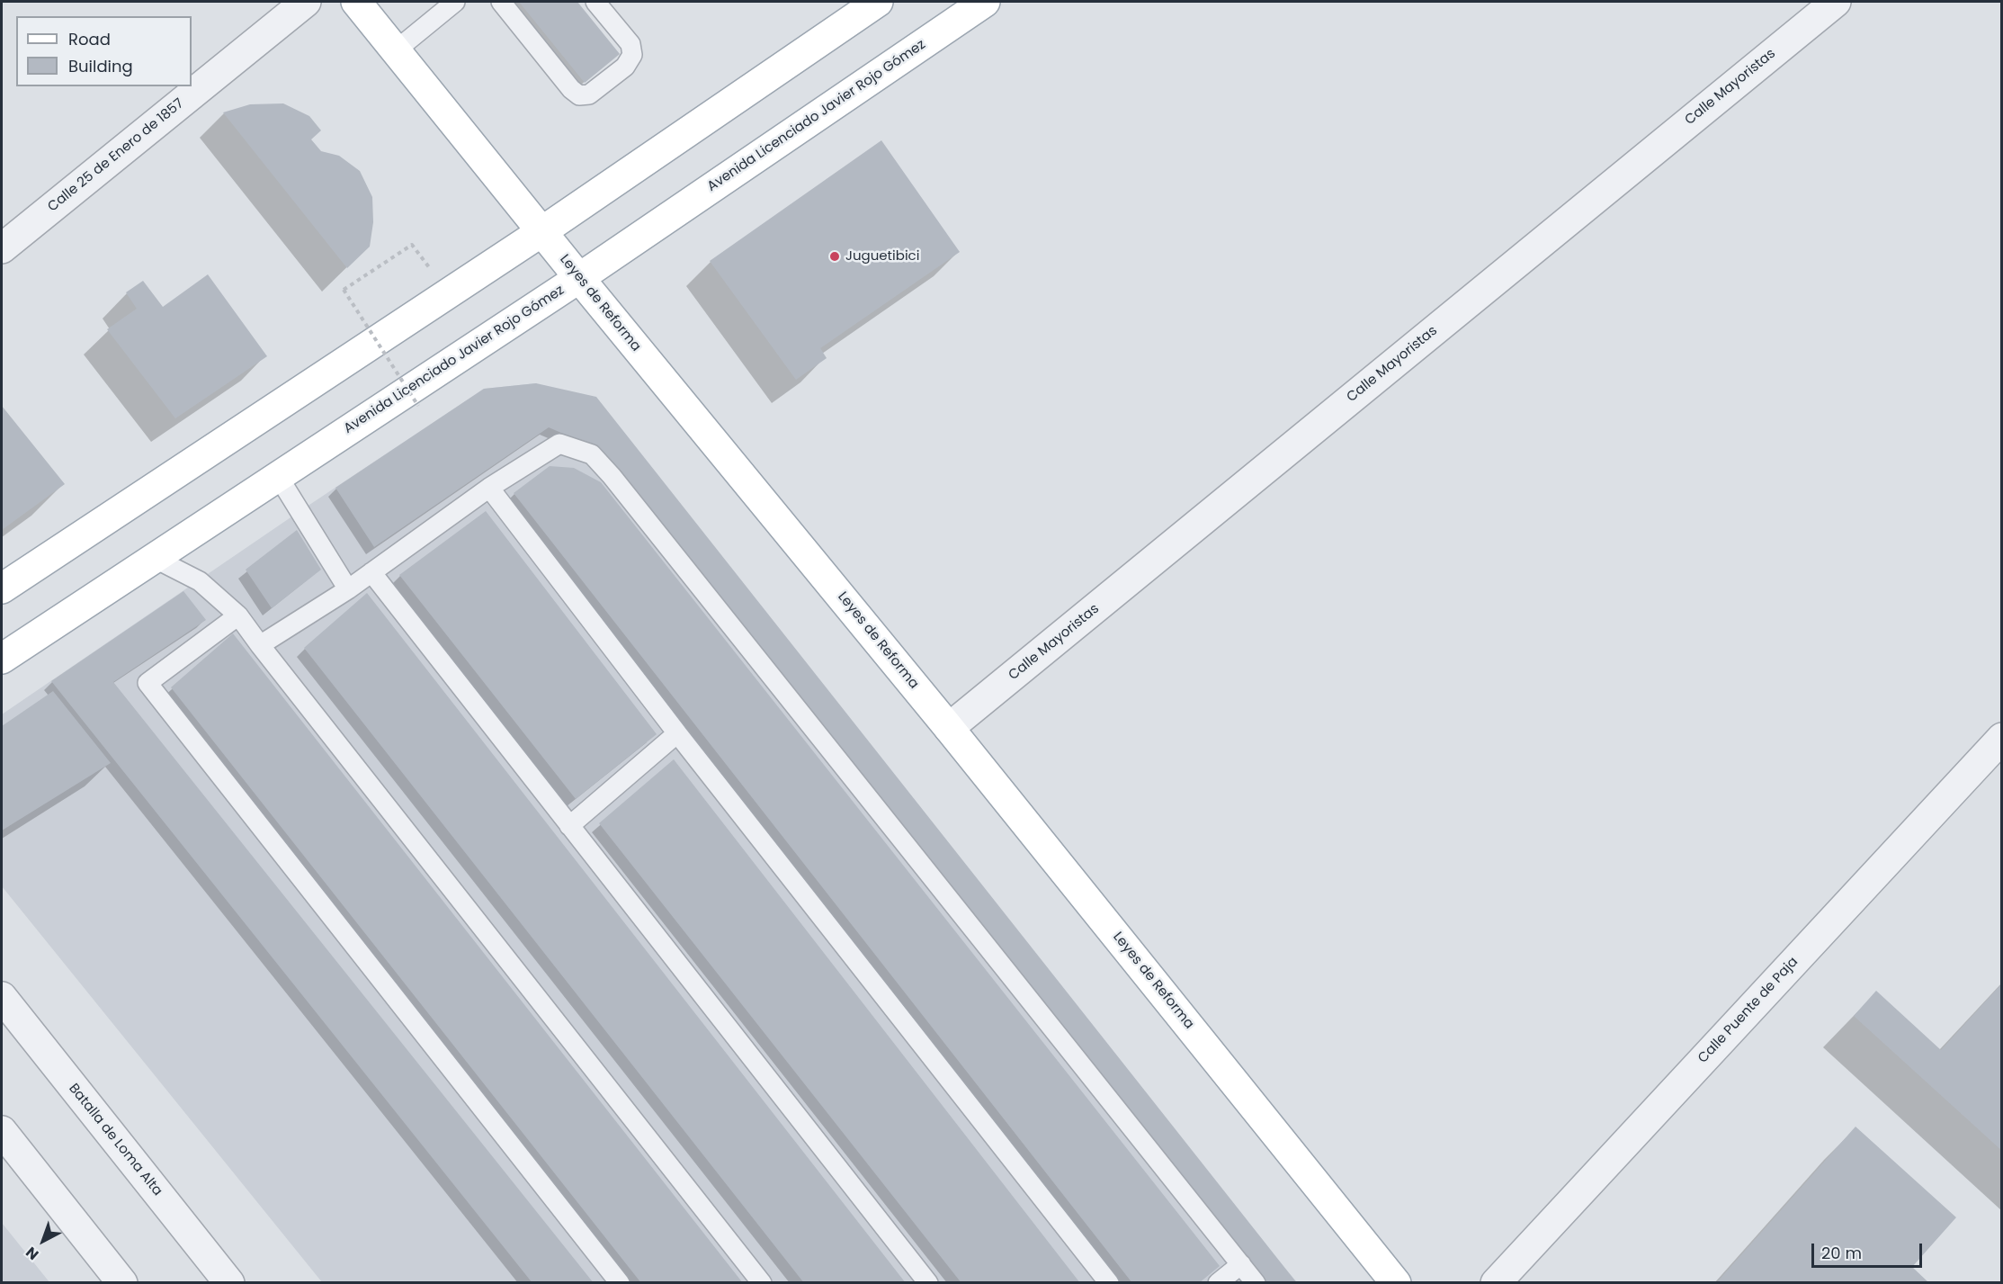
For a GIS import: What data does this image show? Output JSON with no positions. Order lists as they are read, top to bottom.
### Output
{
  "streets": {
    "main road": ["Avenida Licenciado Javier Rojo Gómez", "Leyes de Reforma"],
    "street": [
      "Calle Mayoristas",
      "Calle 25 de Enero de 1857",
      "Calle Puente de Paja",
      "Batalla de Loma Alta"
    ]
  },
  "crossings": [
    ["Calle Mayoristas", "Leyes de Reforma"],
    ["Avenida Licenciado Javier Rojo Gómez", "Leyes de Reforma"]
  ],
  "places": ["Juguetibici"],
  "legend": ["Road", "Building"],
  "scale_bar": "20 m",
  "north": "bottom left"
}
